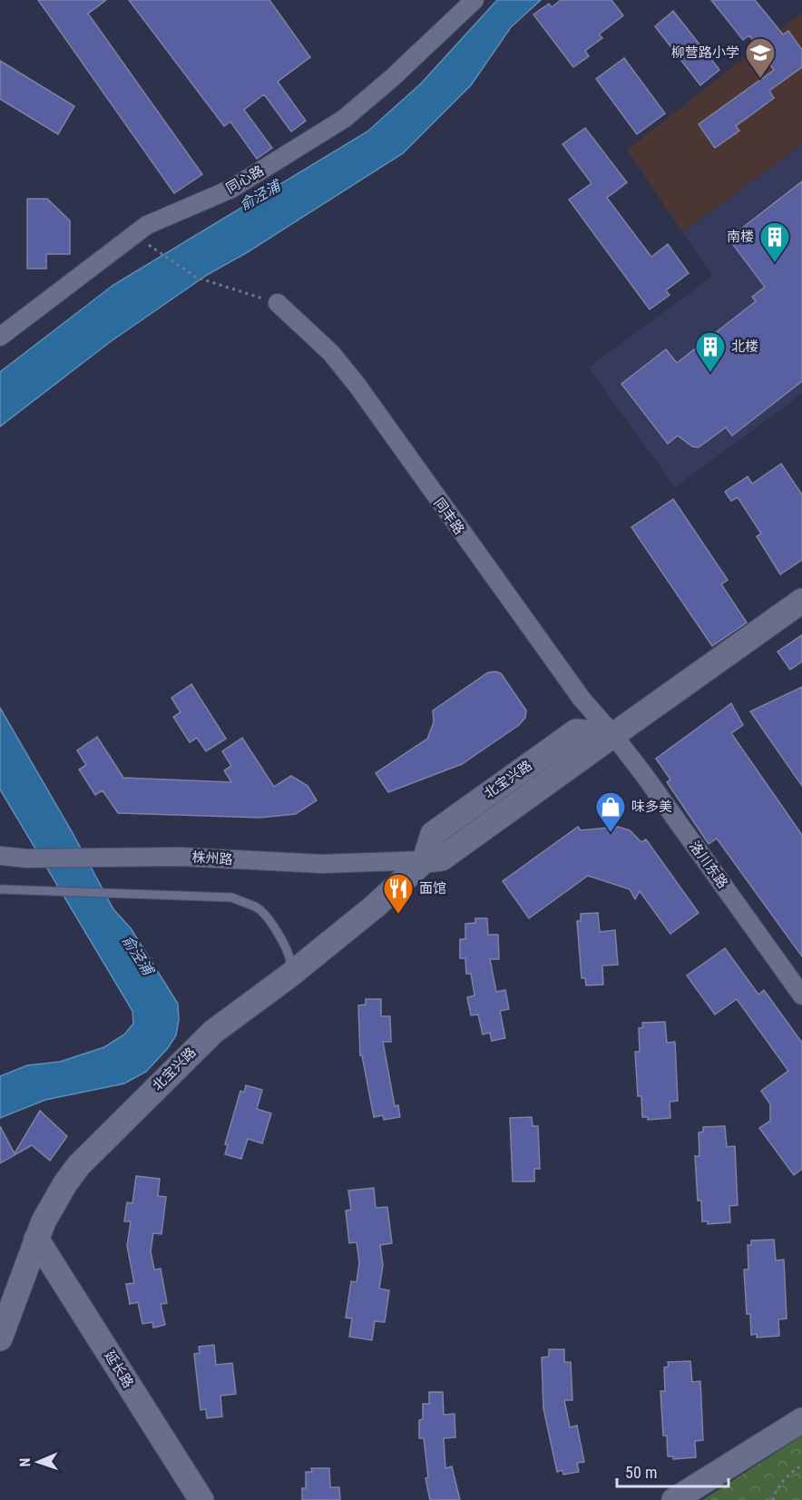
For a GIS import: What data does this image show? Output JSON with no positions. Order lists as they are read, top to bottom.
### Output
{
  "streets": {
    "street": [
      "同心路",
      "同丰路",
      "北宝兴路",
      "株州路",
      "洛川东路",
      "延长路"
    ]
  },
  "crossings": [
    ["同丰路", "北宝兴路"],
    ["同丰路", "洛川东路"],
    ["北宝兴路", "株州路"],
    ["北宝兴路", "洛川东路"],
    ["北宝兴路", "延长路"]
  ],
  "water": ["俞泾浦"],
  "places": {
    "school or university": ["柳营路小学"],
    "building": ["南楼", "北楼"],
    "shop": ["味多美"],
    "restaurant": ["面馆"]
  },
  "scale_bar": "50 m",
  "north": "left"
}
